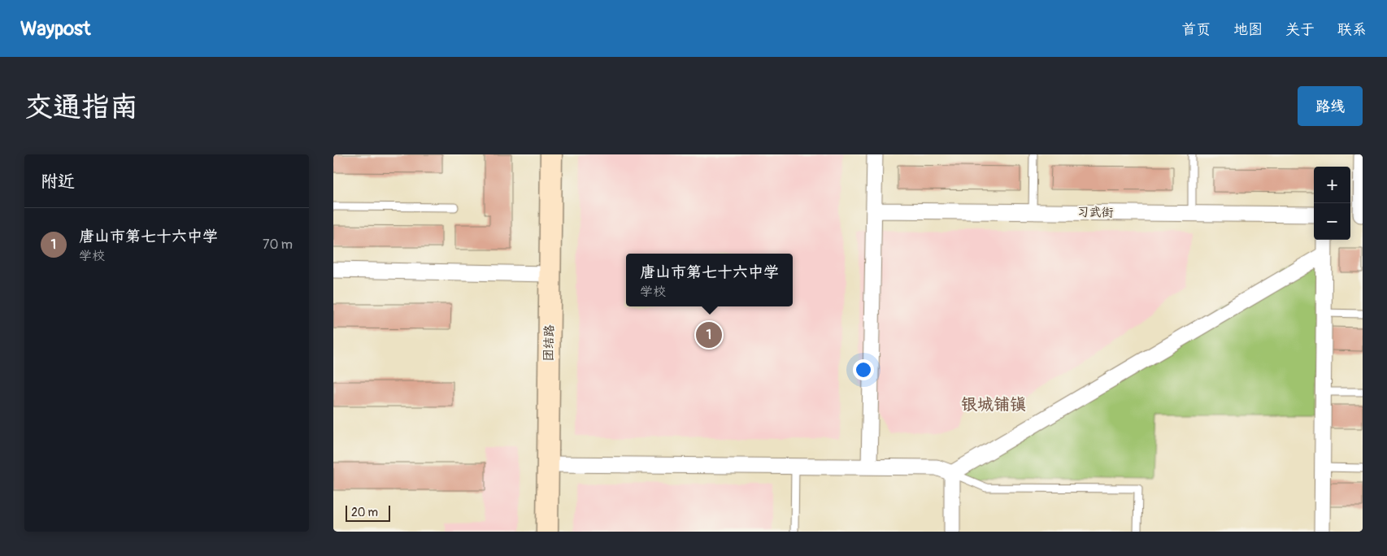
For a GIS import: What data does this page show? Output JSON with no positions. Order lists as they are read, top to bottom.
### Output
{
  "streets": {
    "street": ["习武街", "团结路"]
  },
  "districts": ["银城铺镇"],
  "scale_bar": "20 m",
  "page": {
    "header": "Waypost",
    "nav": [
      "首页",
      "地图",
      "关于",
      "联系"
    ],
    "buttons": "路线",
    "title": "交通指南",
    "heading": "附近",
    "map_buttons": ["+", "−"],
    "list": [
      {
        "mark": "1",
        "name": "唐山市第七十六中学",
        "note": "学校",
        "value": "70 m"
      }
    ],
    "popup": ["唐山市第七十六中学", "学校"],
    "pins": "1",
    "scale": "20 m"
  }
}
